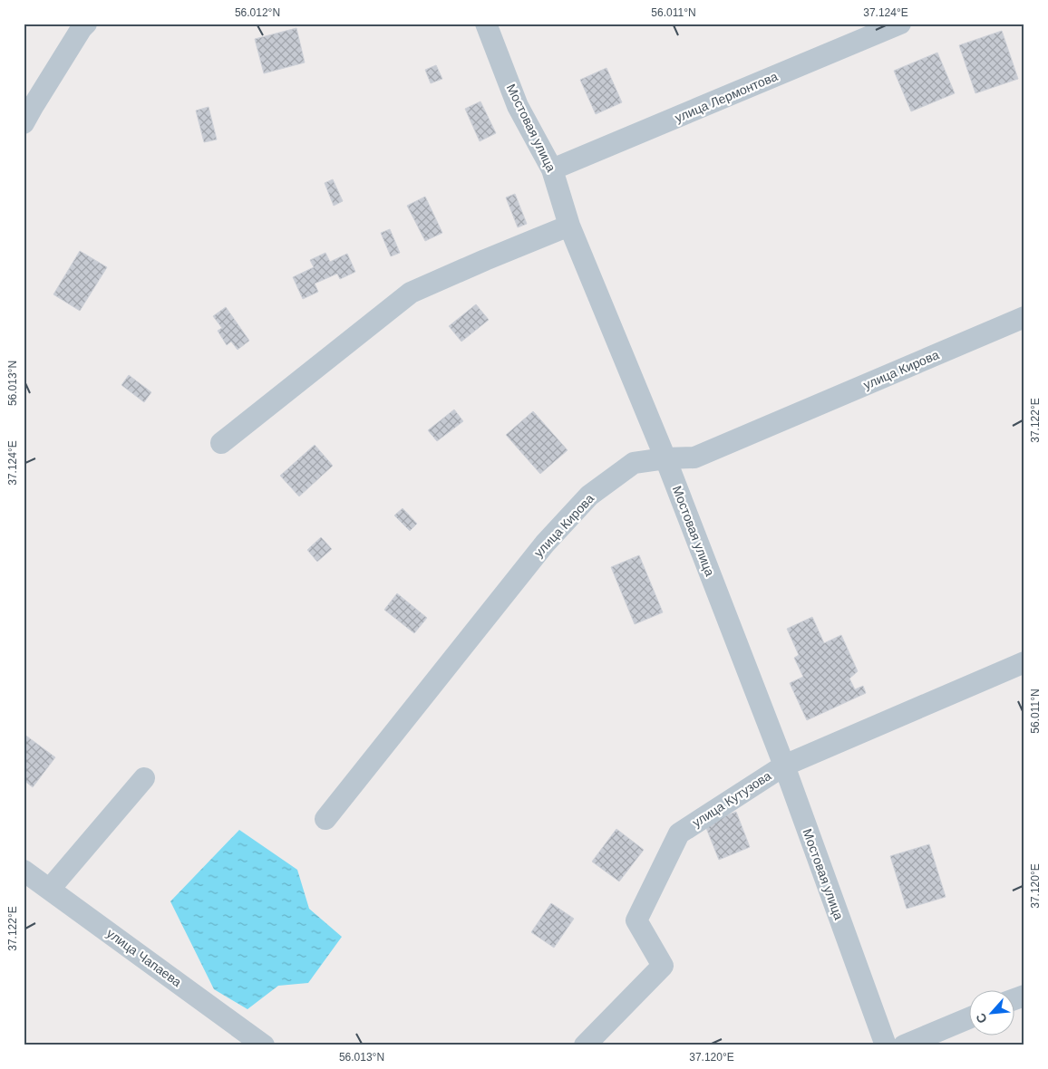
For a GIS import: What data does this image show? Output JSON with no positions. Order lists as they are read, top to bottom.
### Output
{
  "streets": {
    "street": [
      "улица Лермонтова",
      "Мостовая улица",
      "улица Кирова",
      "улица Кутузова",
      "улица Чапаева"
    ]
  },
  "crossings": [
    ["улица Лермонтова", "Мостовая улица"],
    ["Мостовая улица", "улица Кирова"],
    ["Мостовая улица", "улица Кутузова"]
  ],
  "north": "bottom left",
  "coordinates": [
    "56.012°N",
    "56.011°N",
    "37.124°E",
    "56.013°N",
    "37.122°E",
    "37.120°E"
  ]
}
